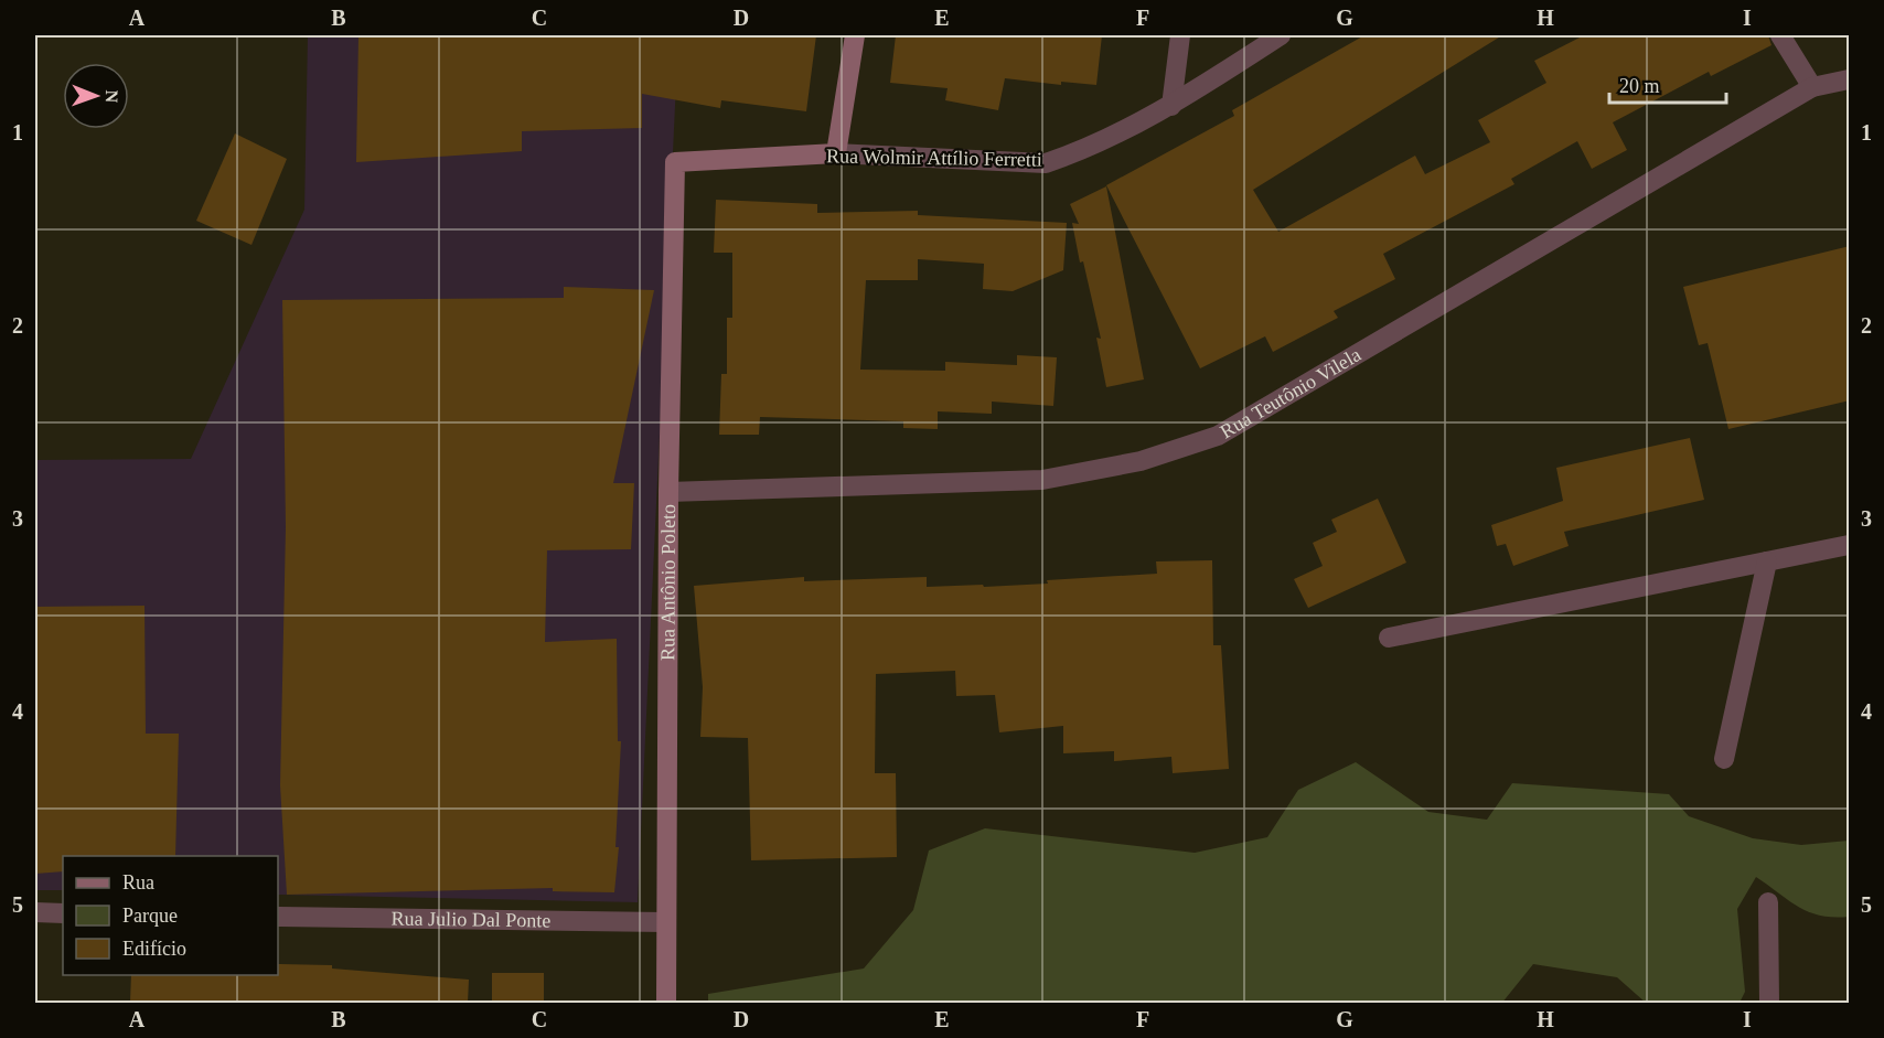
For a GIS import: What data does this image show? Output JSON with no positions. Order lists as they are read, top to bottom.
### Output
{
  "streets": {
    "street": [
      "Rua Wolmir Attílio Ferretti",
      "Rua Teutônio Vilela",
      "Rua Antônio Poleto",
      "Rua Julio Dal Ponte"
    ]
  },
  "crossings": [
    ["Rua Wolmir Attílio Ferretti", "Rua Antônio Poleto"],
    ["Rua Teutônio Vilela", "Rua Antônio Poleto"],
    ["Rua Antônio Poleto", "Rua Julio Dal Ponte"]
  ],
  "legend": ["Rua", "Parque", "Edifício"],
  "scale_bar": "20 m",
  "north": "right",
  "grid": {
    "columns": [
      "A",
      "B",
      "C",
      "D",
      "E",
      "F",
      "G",
      "H",
      "I"
    ],
    "rows": [
      "1",
      "2",
      "3",
      "4",
      "5"
    ]
  }
}
